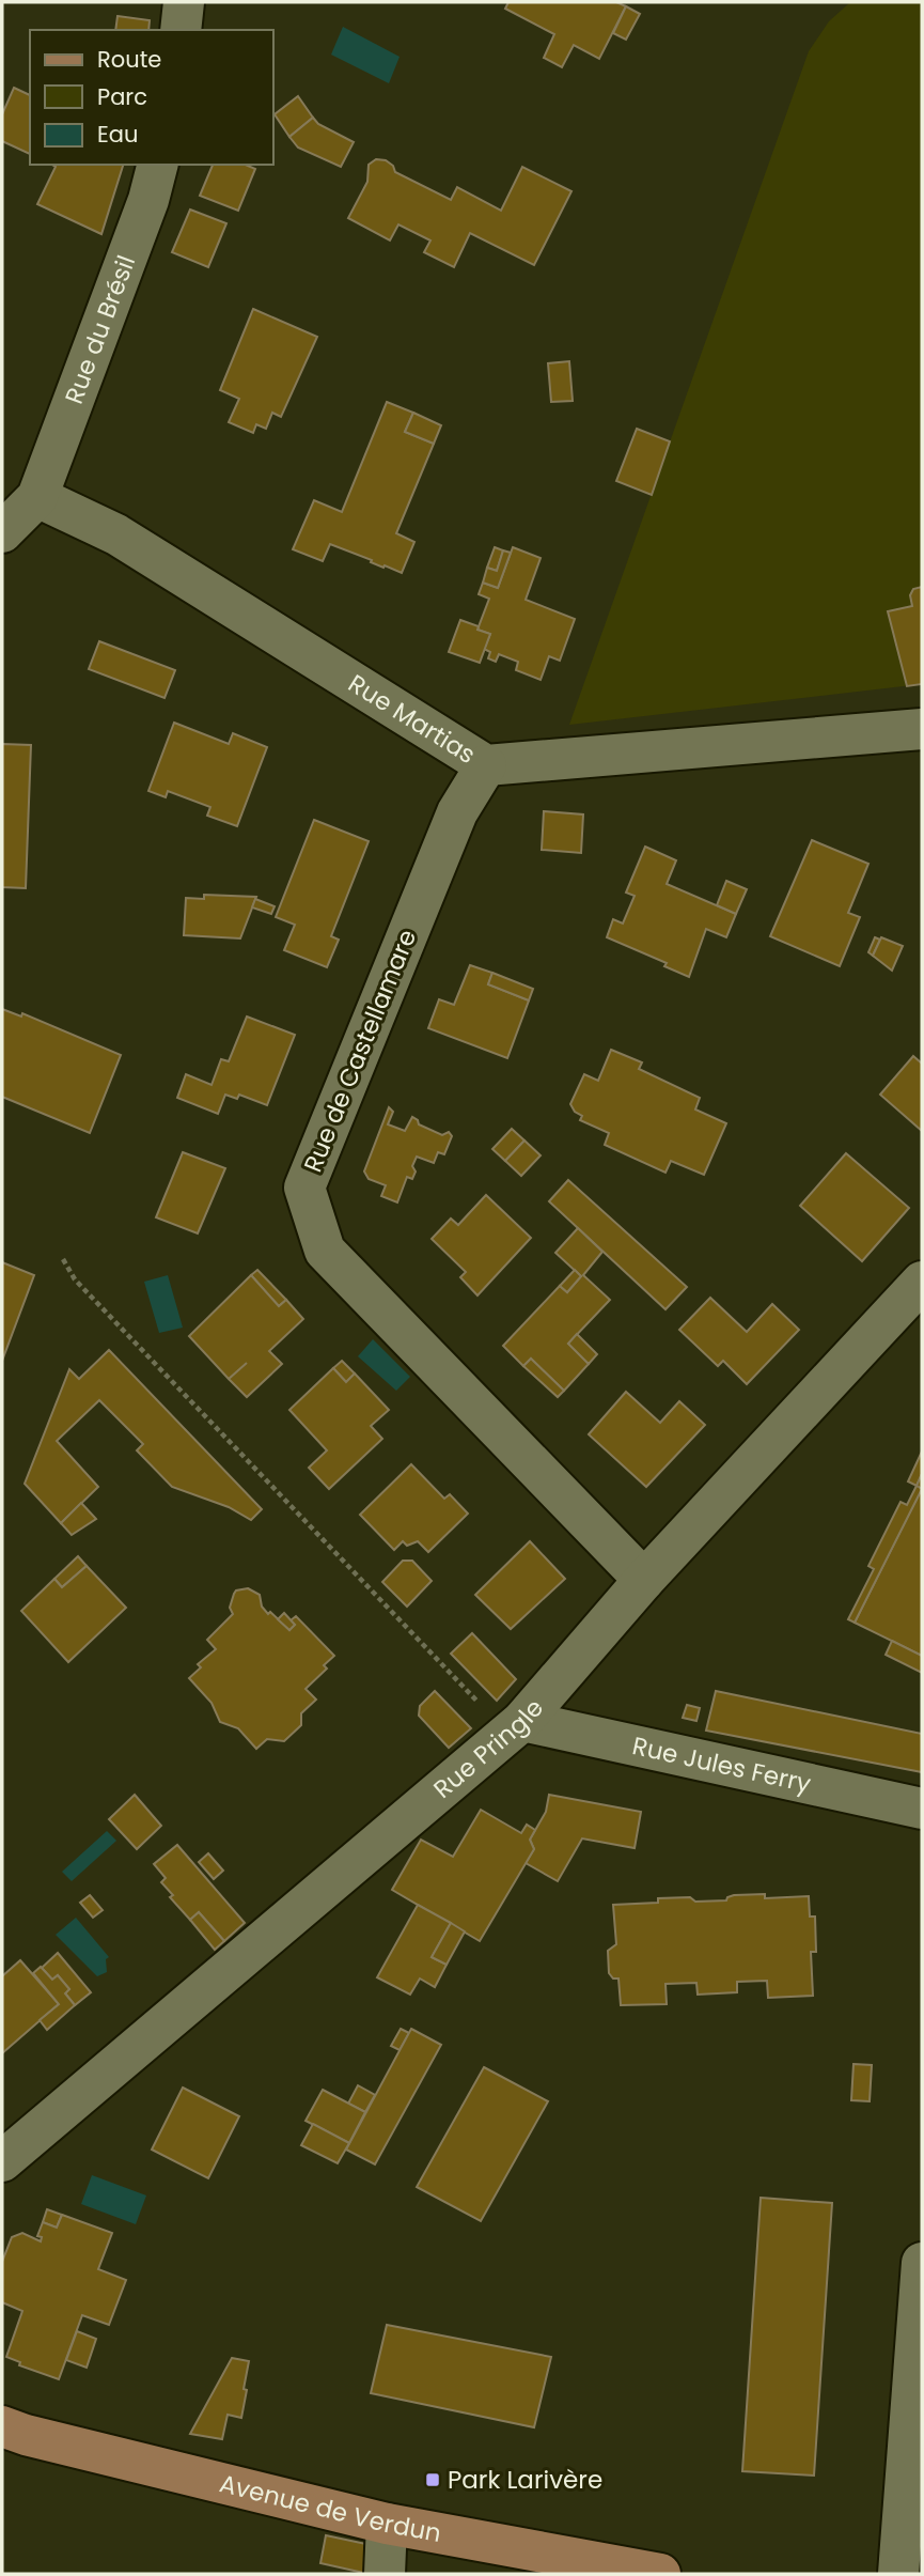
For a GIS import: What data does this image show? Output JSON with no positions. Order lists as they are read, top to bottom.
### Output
{
  "streets": {
    "main road": ["Avenue de Verdun"],
    "street": [
      "Rue du Brésil",
      "Rue Martias",
      "Rue de Castellamare",
      "Rue Pringle",
      "Rue Jules Ferry"
    ]
  },
  "crossings": [
    ["Rue du Brésil", "Rue Martias"],
    ["Rue Martias", "Rue de Castellamare"],
    ["Rue de Castellamare", "Rue Pringle"],
    ["Rue Pringle", "Rue Jules Ferry"]
  ],
  "places": {
    "transit": ["Park Larivère"]
  },
  "legend": ["Route", "Parc", "Eau"]
}
